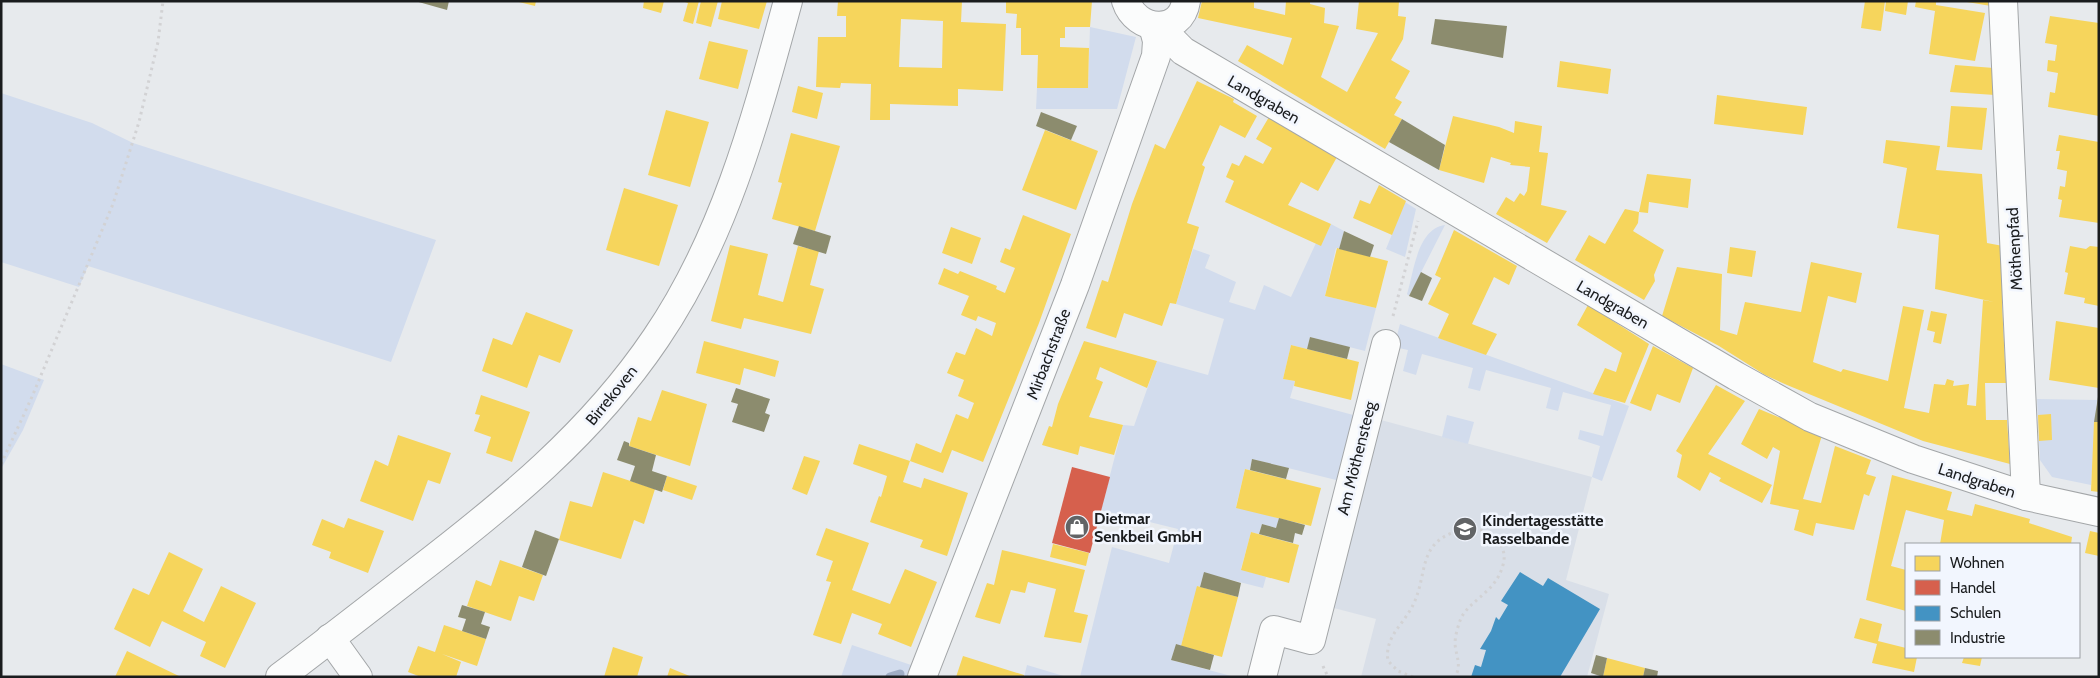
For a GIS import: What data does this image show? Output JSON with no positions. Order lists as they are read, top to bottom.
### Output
{
  "streets": {
    "street": [
      "Landgraben",
      "Möthenpfad",
      "Mirbachstraße",
      "Birrekoven",
      "Am Möthensteeg"
    ]
  },
  "crossings": [
    ["Landgraben", "Möthenpfad"],
    ["Landgraben", "Mirbachstraße"]
  ],
  "places": {
    "shop": ["Dietmar Senkbeil GmbH"],
    "school or university": ["Kindertagesstätte Rasselbande"]
  },
  "legend": [
    "Wohnen",
    "Handel",
    "Schulen",
    "Industrie"
  ]
}
